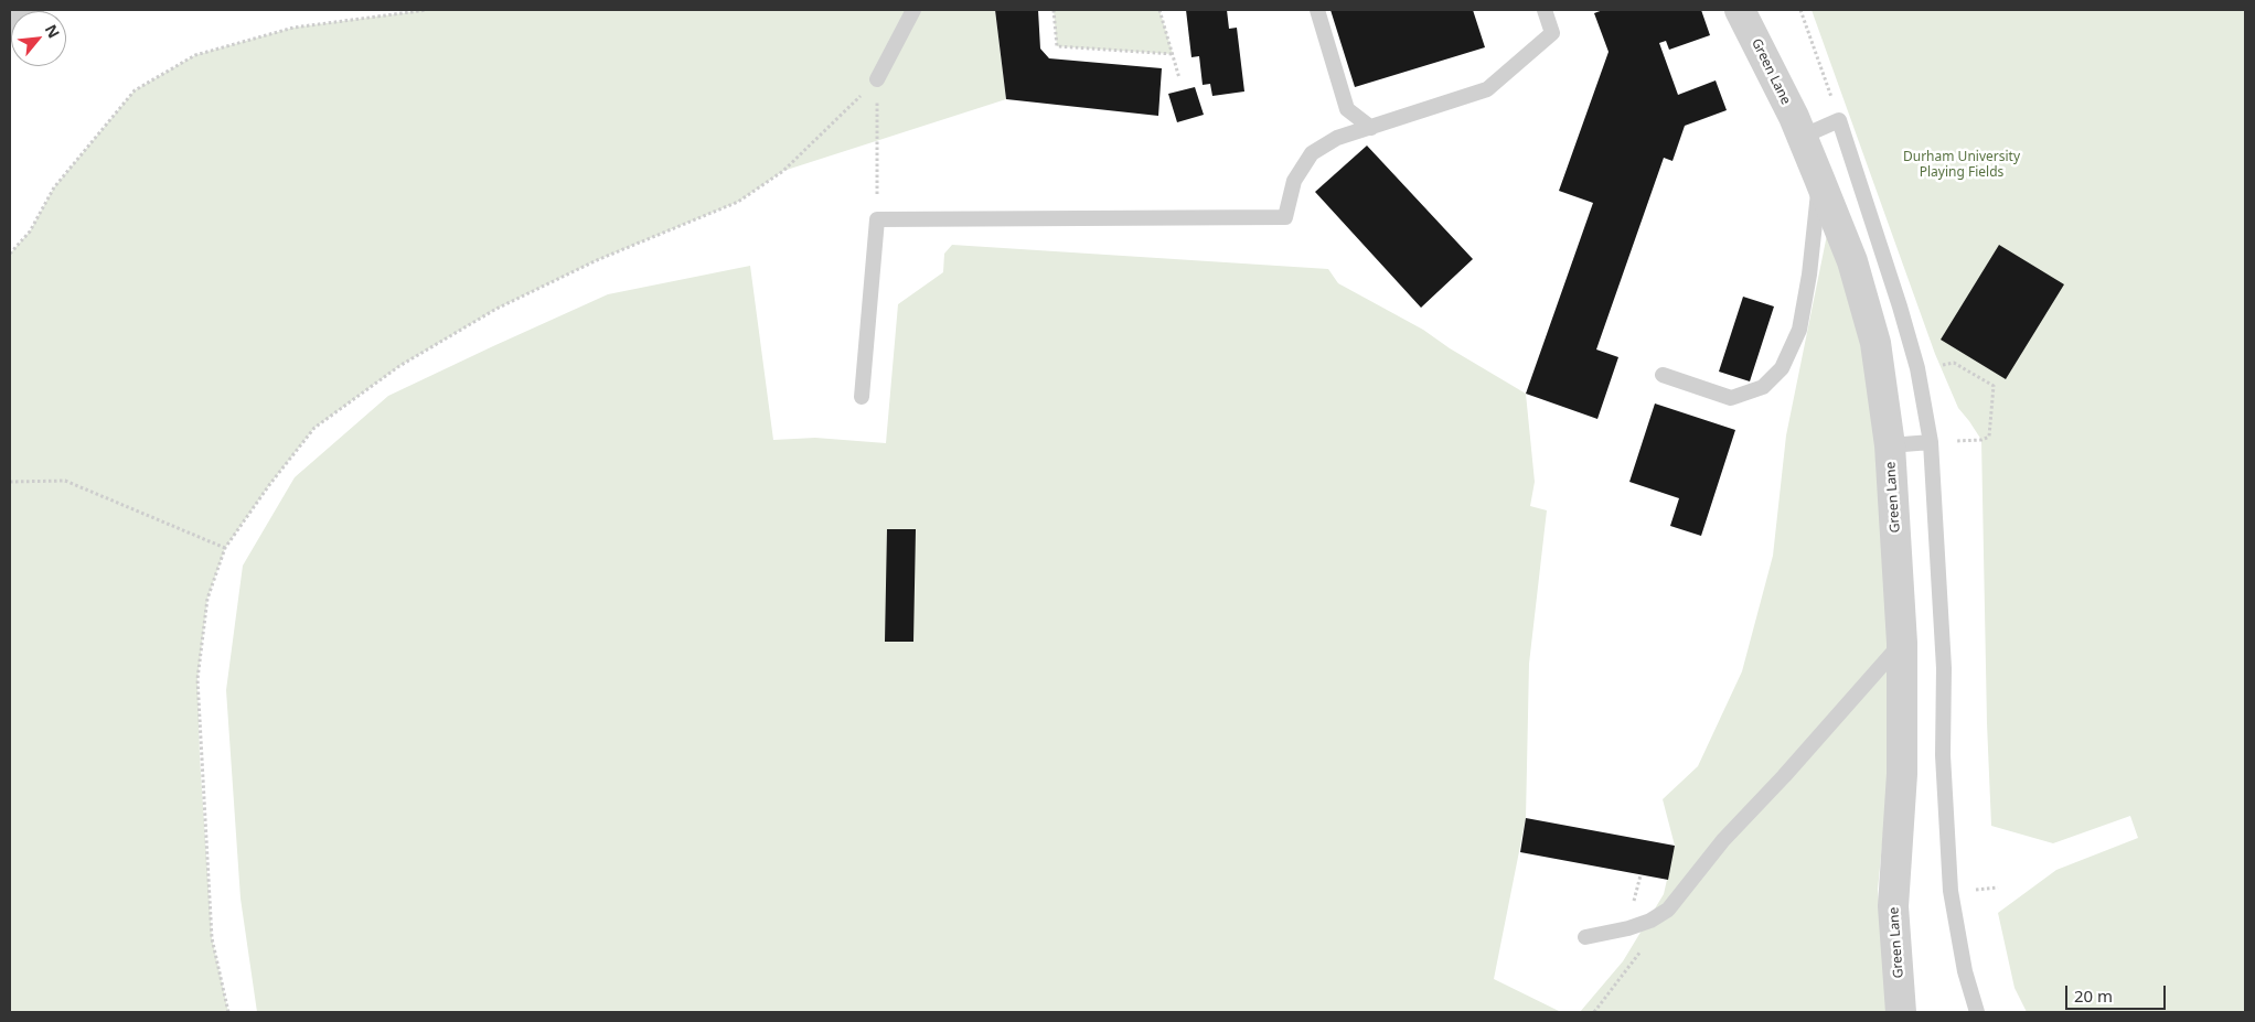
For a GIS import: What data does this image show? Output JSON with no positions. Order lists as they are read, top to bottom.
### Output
{
  "streets": {
    "street": ["Green Lane"]
  },
  "parks": ["Durham University Playing Fields"],
  "scale_bar": "20 m",
  "north": "top right"
}
